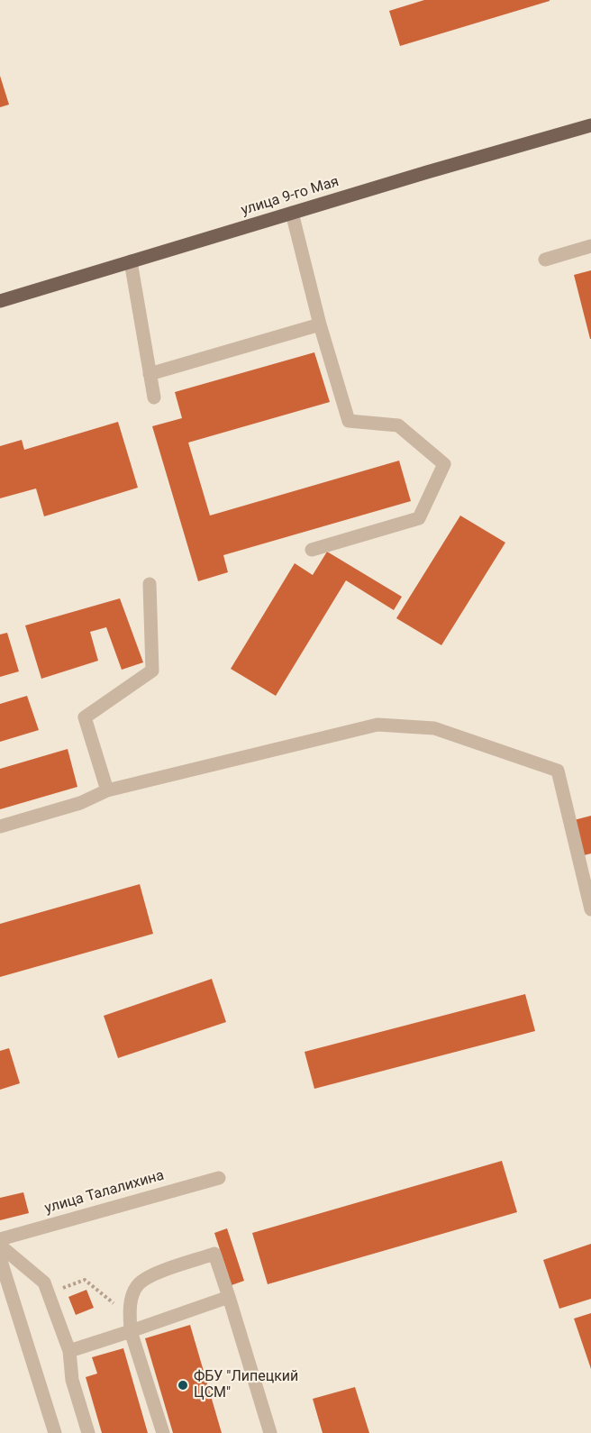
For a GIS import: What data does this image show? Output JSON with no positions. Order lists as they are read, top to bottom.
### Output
{
  "streets": {
    "main road": ["улица 9-го Мая"],
    "street": ["улица Талалихина"]
  },
  "places": ["ФБУ \"Липецкий ЦСМ\""]
}
